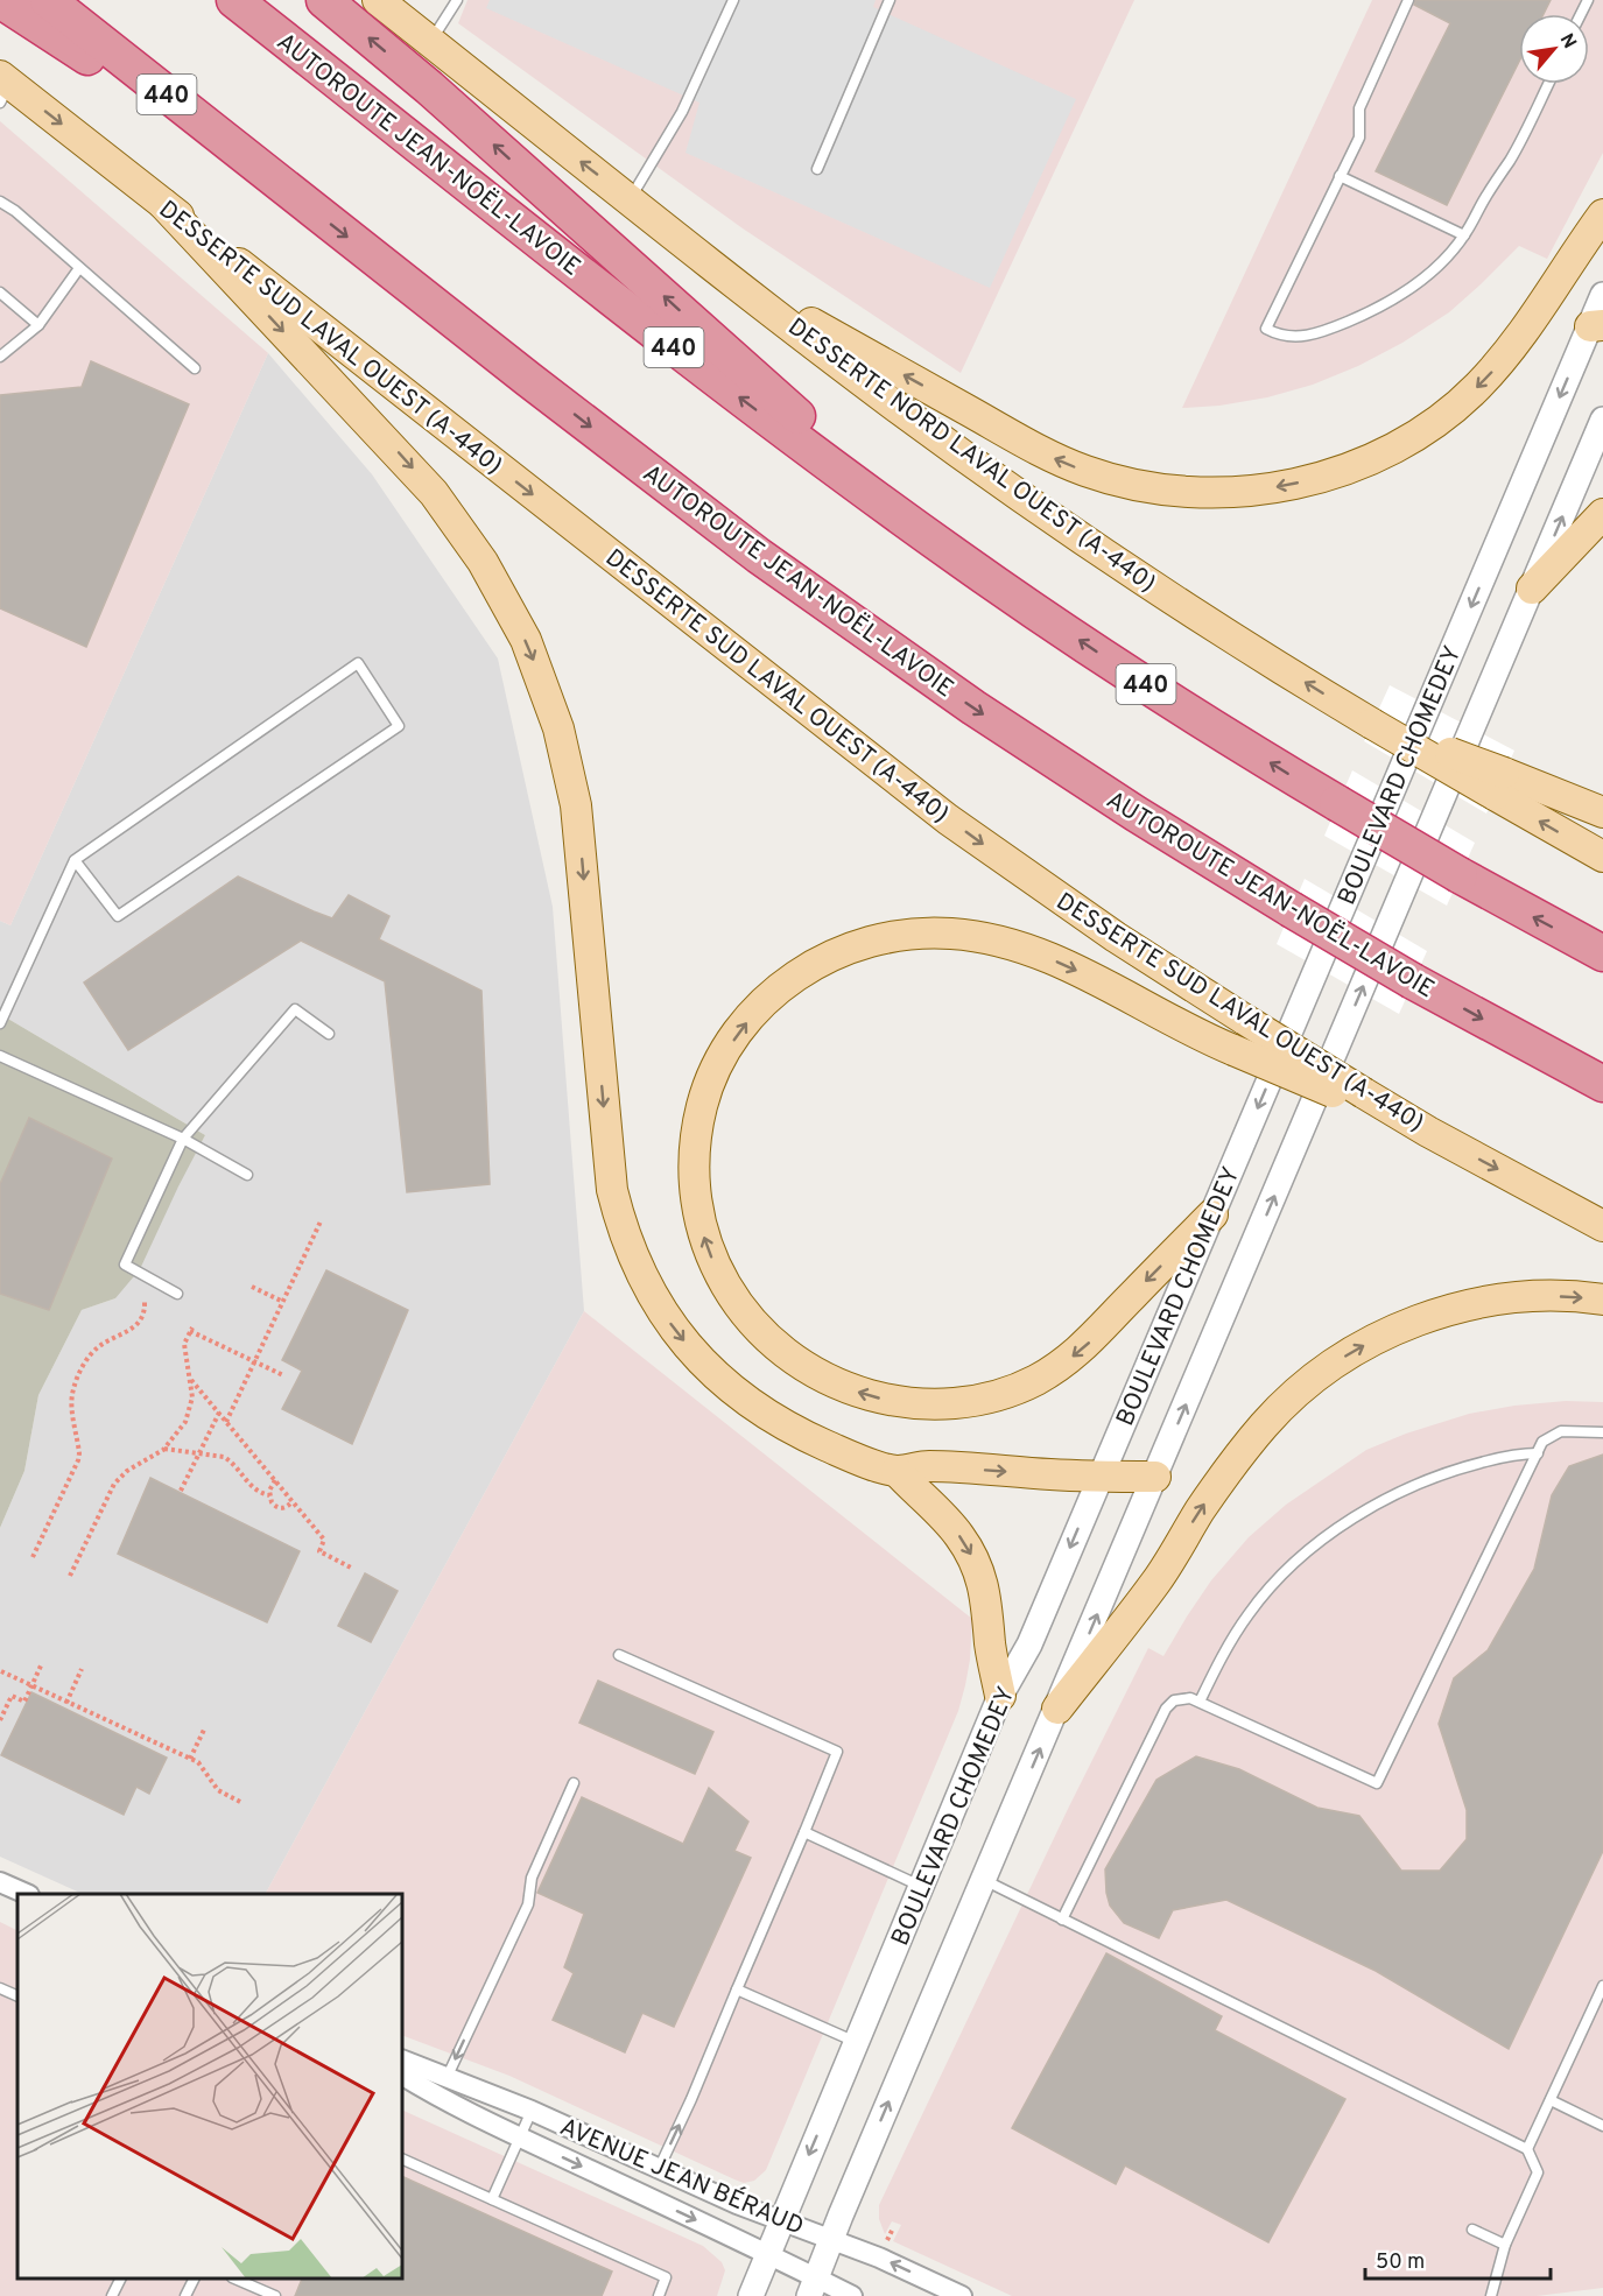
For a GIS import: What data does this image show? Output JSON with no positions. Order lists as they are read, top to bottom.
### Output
{
  "streets": {
    "highway": ["440", "AUTOROUTE JEAN-NOËL-LAVOIE"],
    "main road": ["DESSERTE SUD LAVAL OUEST (A-440)", "DESSERTE NORD LAVAL OUEST (A-440)"],
    "street": ["BOULEVARD CHOMEDEY", "AVENUE JEAN BÉRAUD"]
  },
  "crossings": [
    ["BOULEVARD CHOMEDEY", "AVENUE JEAN BÉRAUD"]
  ],
  "one_way": ["DESSERTE SUD LAVAL OUEST (A-440)", "DESSERTE NORD LAVAL OUEST (A-440)"],
  "scale_bar": "50 m",
  "north": "top right"
}
